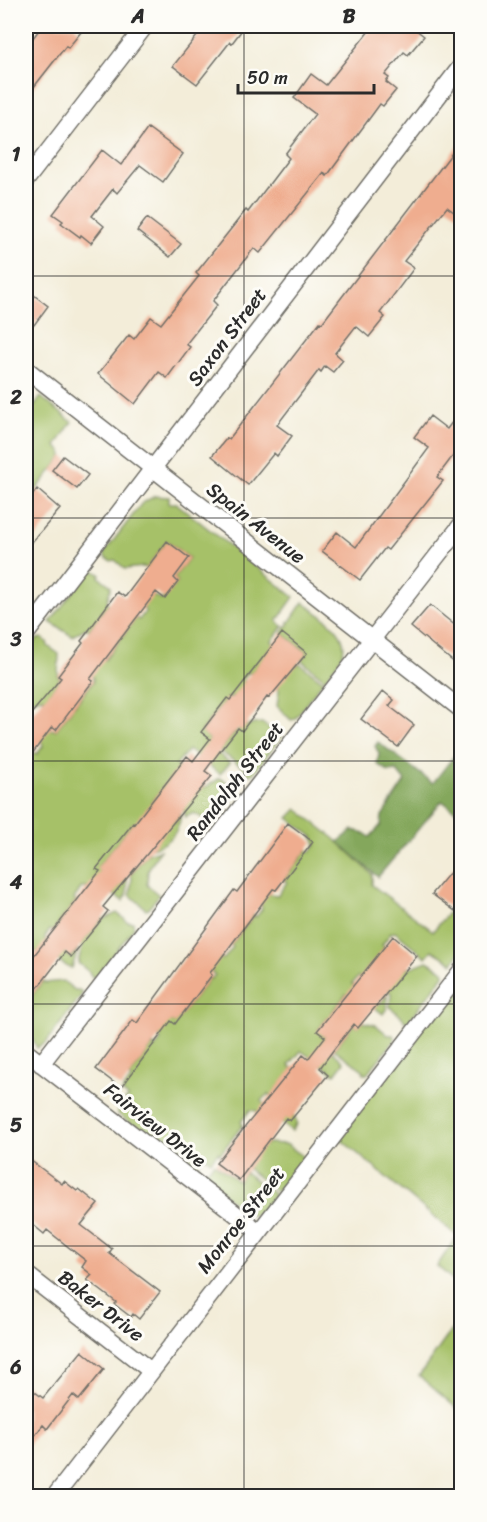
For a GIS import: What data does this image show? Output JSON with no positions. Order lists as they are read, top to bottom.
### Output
{
  "streets": {
    "street": [
      "Saxon Street",
      "Spain Avenue",
      "Randolph Street",
      "Fairview Drive",
      "Monroe Street",
      "Baker Drive"
    ]
  },
  "crossings": [
    ["Saxon Street", "Spain Avenue"],
    ["Spain Avenue", "Randolph Street"],
    ["Randolph Street", "Fairview Drive"],
    ["Fairview Drive", "Monroe Street"],
    ["Monroe Street", "Baker Drive"]
  ],
  "scale_bar": "50 m",
  "grid": {
    "columns": ["A", "B"],
    "rows": [
      "1",
      "2",
      "3",
      "4",
      "5",
      "6"
    ]
  }
}
